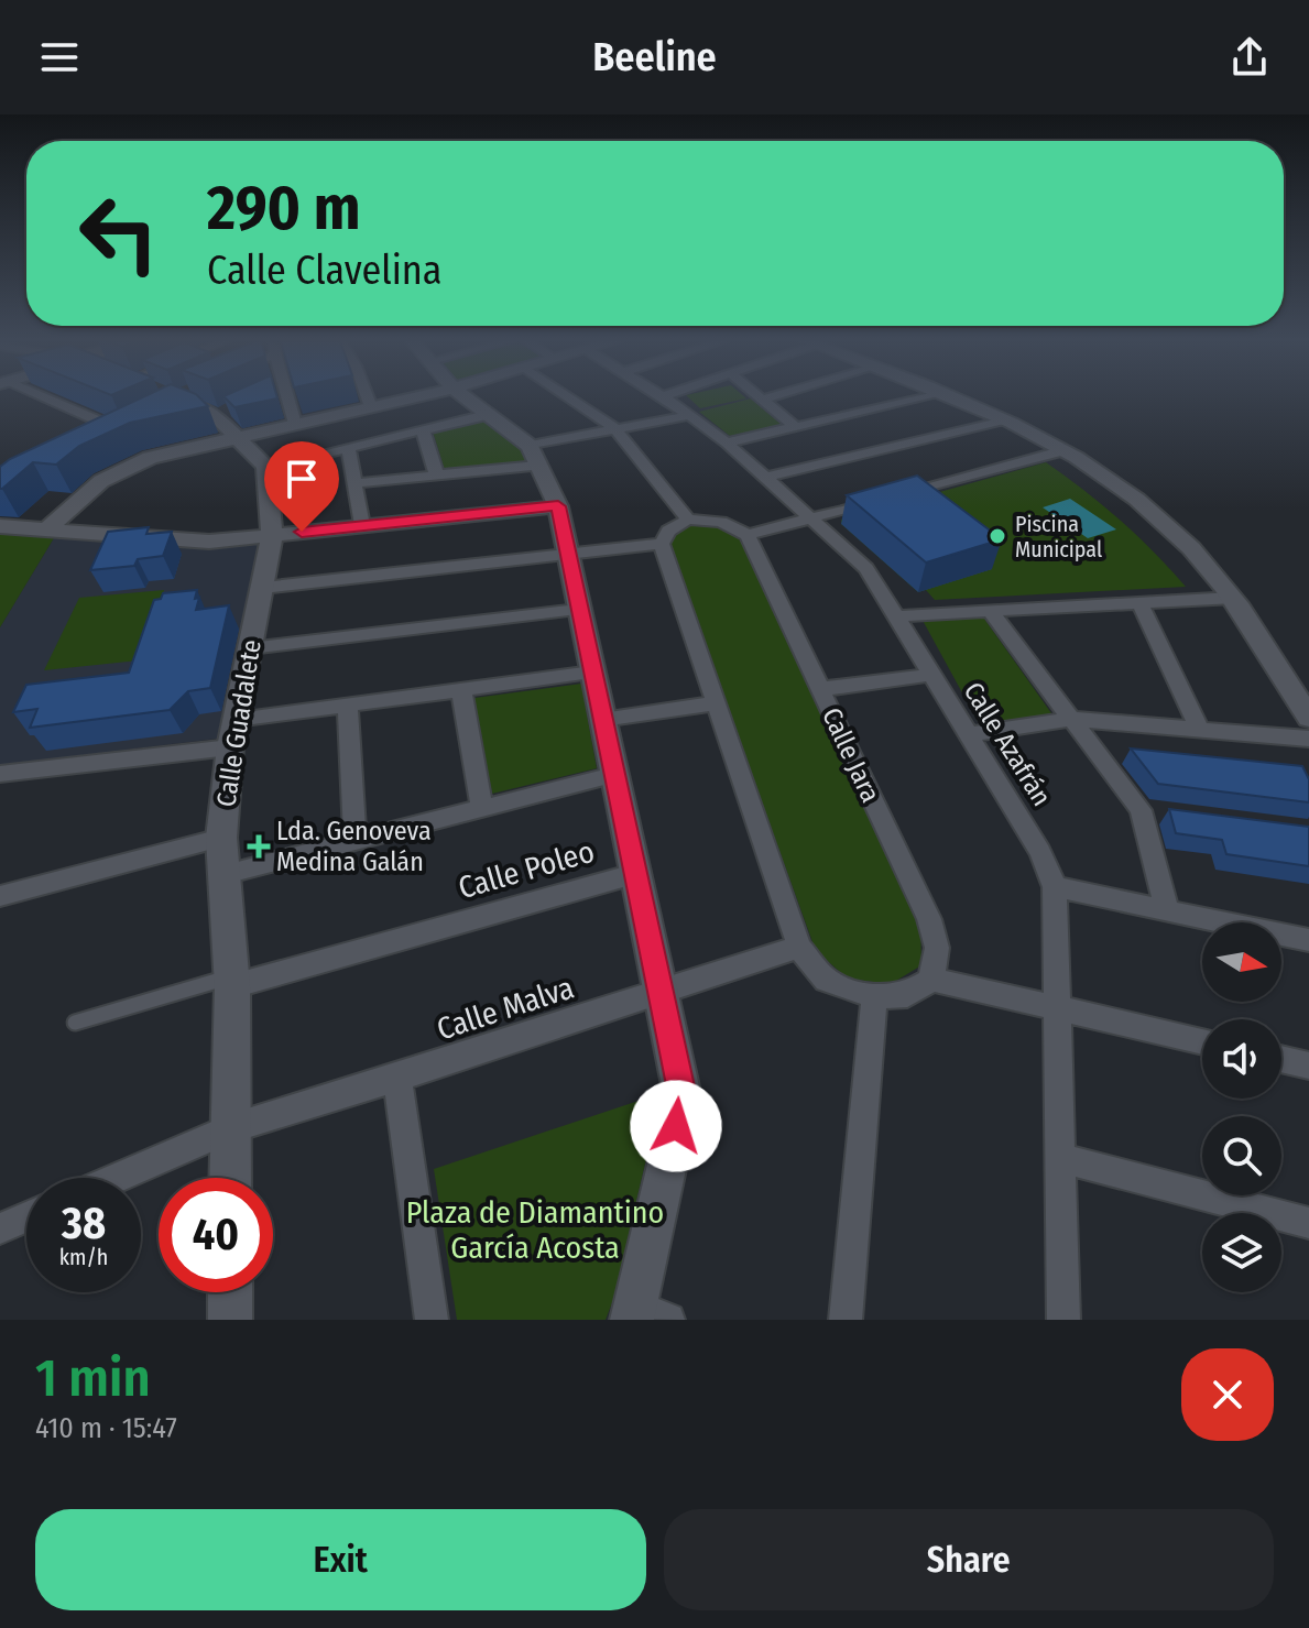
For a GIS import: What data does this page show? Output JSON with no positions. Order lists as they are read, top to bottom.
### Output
{
  "streets": {
    "street": [
      "Calle Guadalete",
      "Calle Azafrán",
      "Calle Jara",
      "Calle Poleo",
      "Calle Malva"
    ]
  },
  "crossings": [
    ["Calle Guadalete", "Calle Poleo"],
    ["Calle Guadalete", "Calle Malva"]
  ],
  "parks": ["Plaza de Diamantino García Acosta"],
  "places": {
    "other": ["Piscina Municipal"],
    "health": ["Lda. Genoveva Medina Galán"]
  },
  "north": "right",
  "page": {
    "header": "Beeline",
    "turn": ["290 m", "Calle Clavelina"],
    "speed": "38 km/h",
    "limit": "40",
    "heading": ["1 min", "410 m · 15:47"],
    "buttons": ["Exit", "Share"]
  }
}
